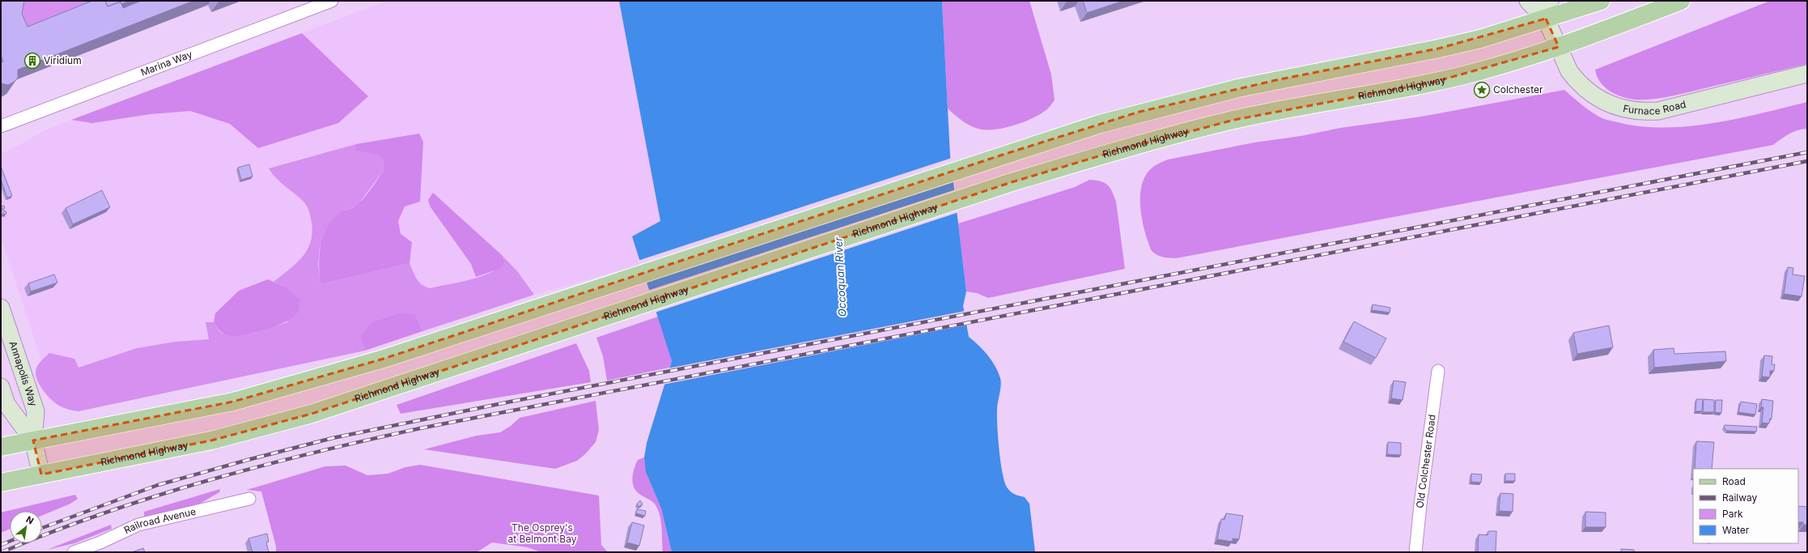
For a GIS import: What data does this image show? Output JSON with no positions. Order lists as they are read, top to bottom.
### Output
{
  "streets": {
    "main road": ["Richmond Highway"],
    "street": [
      "Marina Way",
      "Furnace Road",
      "Annapolis Way",
      "Old Colchester Road",
      "Railroad Avenue"
    ]
  },
  "crossings": [
    ["Richmond Highway", "Furnace Road"],
    ["Richmond Highway", "Annapolis Way"]
  ],
  "water": ["Occoquan River"],
  "parks": ["The Osprey's at Belmont Bay"],
  "places": {
    "building": ["Viridium"],
    "place": ["Colchester"]
  },
  "legend": [
    "Road",
    "Railway",
    "Park",
    "Water"
  ],
  "north": "top right"
}
